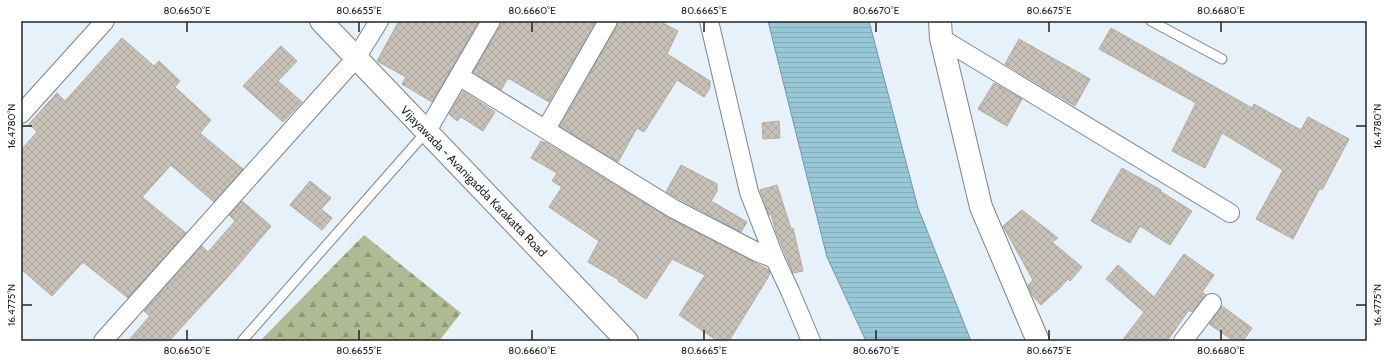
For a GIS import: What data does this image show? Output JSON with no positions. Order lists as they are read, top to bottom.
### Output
{
  "streets": {
    "main road": ["Vijayawada - Avanigadda Karakatta Road"]
  },
  "coordinates": [
    "80.6650°E",
    "80.6655°E",
    "80.6660°E",
    "80.6665°E",
    "80.6670°E",
    "80.6675°E",
    "80.6680°E",
    "16.4780°N",
    "16.4775°N"
  ]
}
